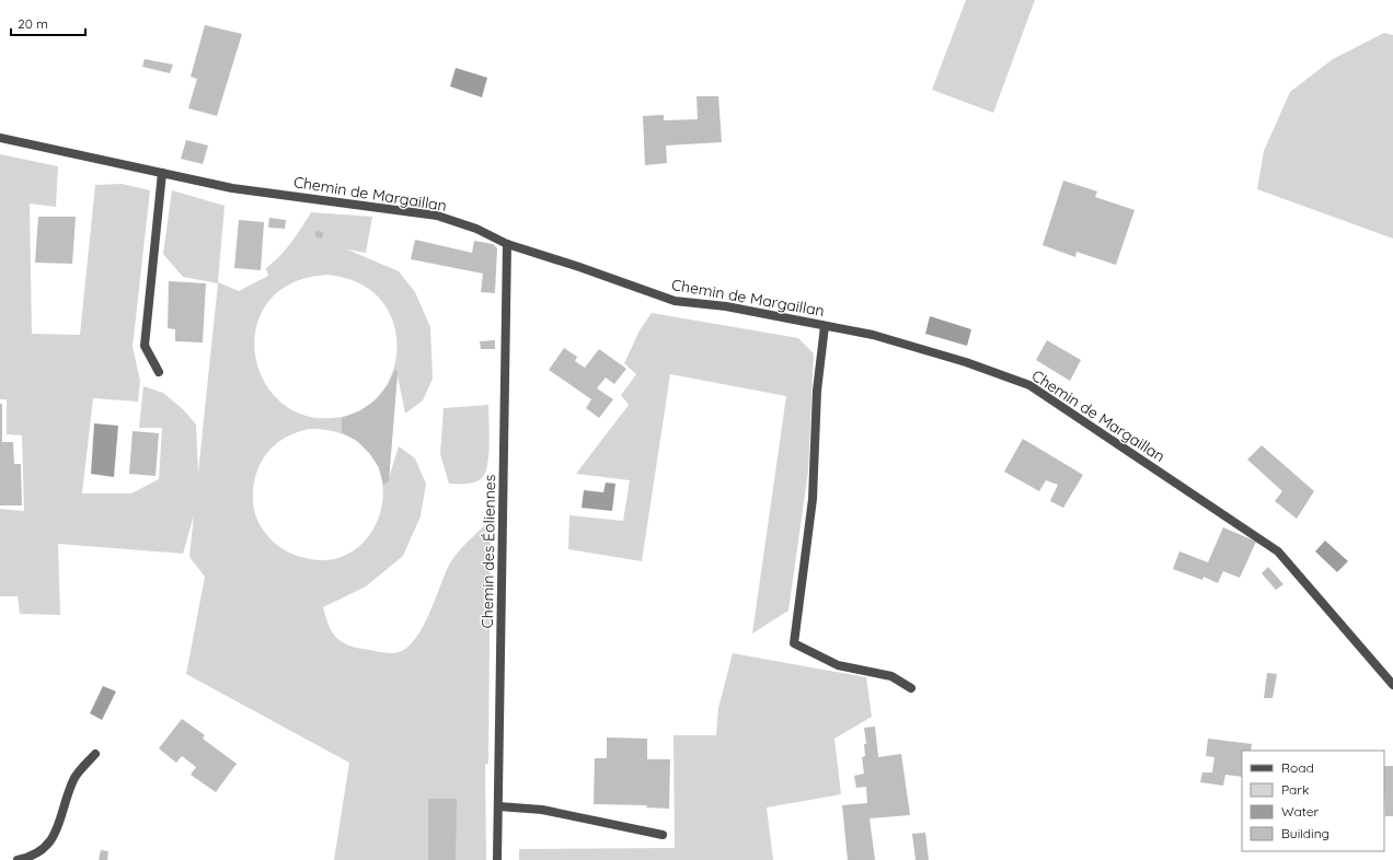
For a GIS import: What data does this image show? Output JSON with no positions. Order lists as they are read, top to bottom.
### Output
{
  "streets": {
    "street": ["Chemin de Margaillan", "Chemin des Éoliennes"]
  },
  "crossings": [
    ["Chemin de Margaillan", "Chemin des Éoliennes"]
  ],
  "legend": [
    "Road",
    "Park",
    "Water",
    "Building"
  ],
  "scale_bar": "20 m"
}
